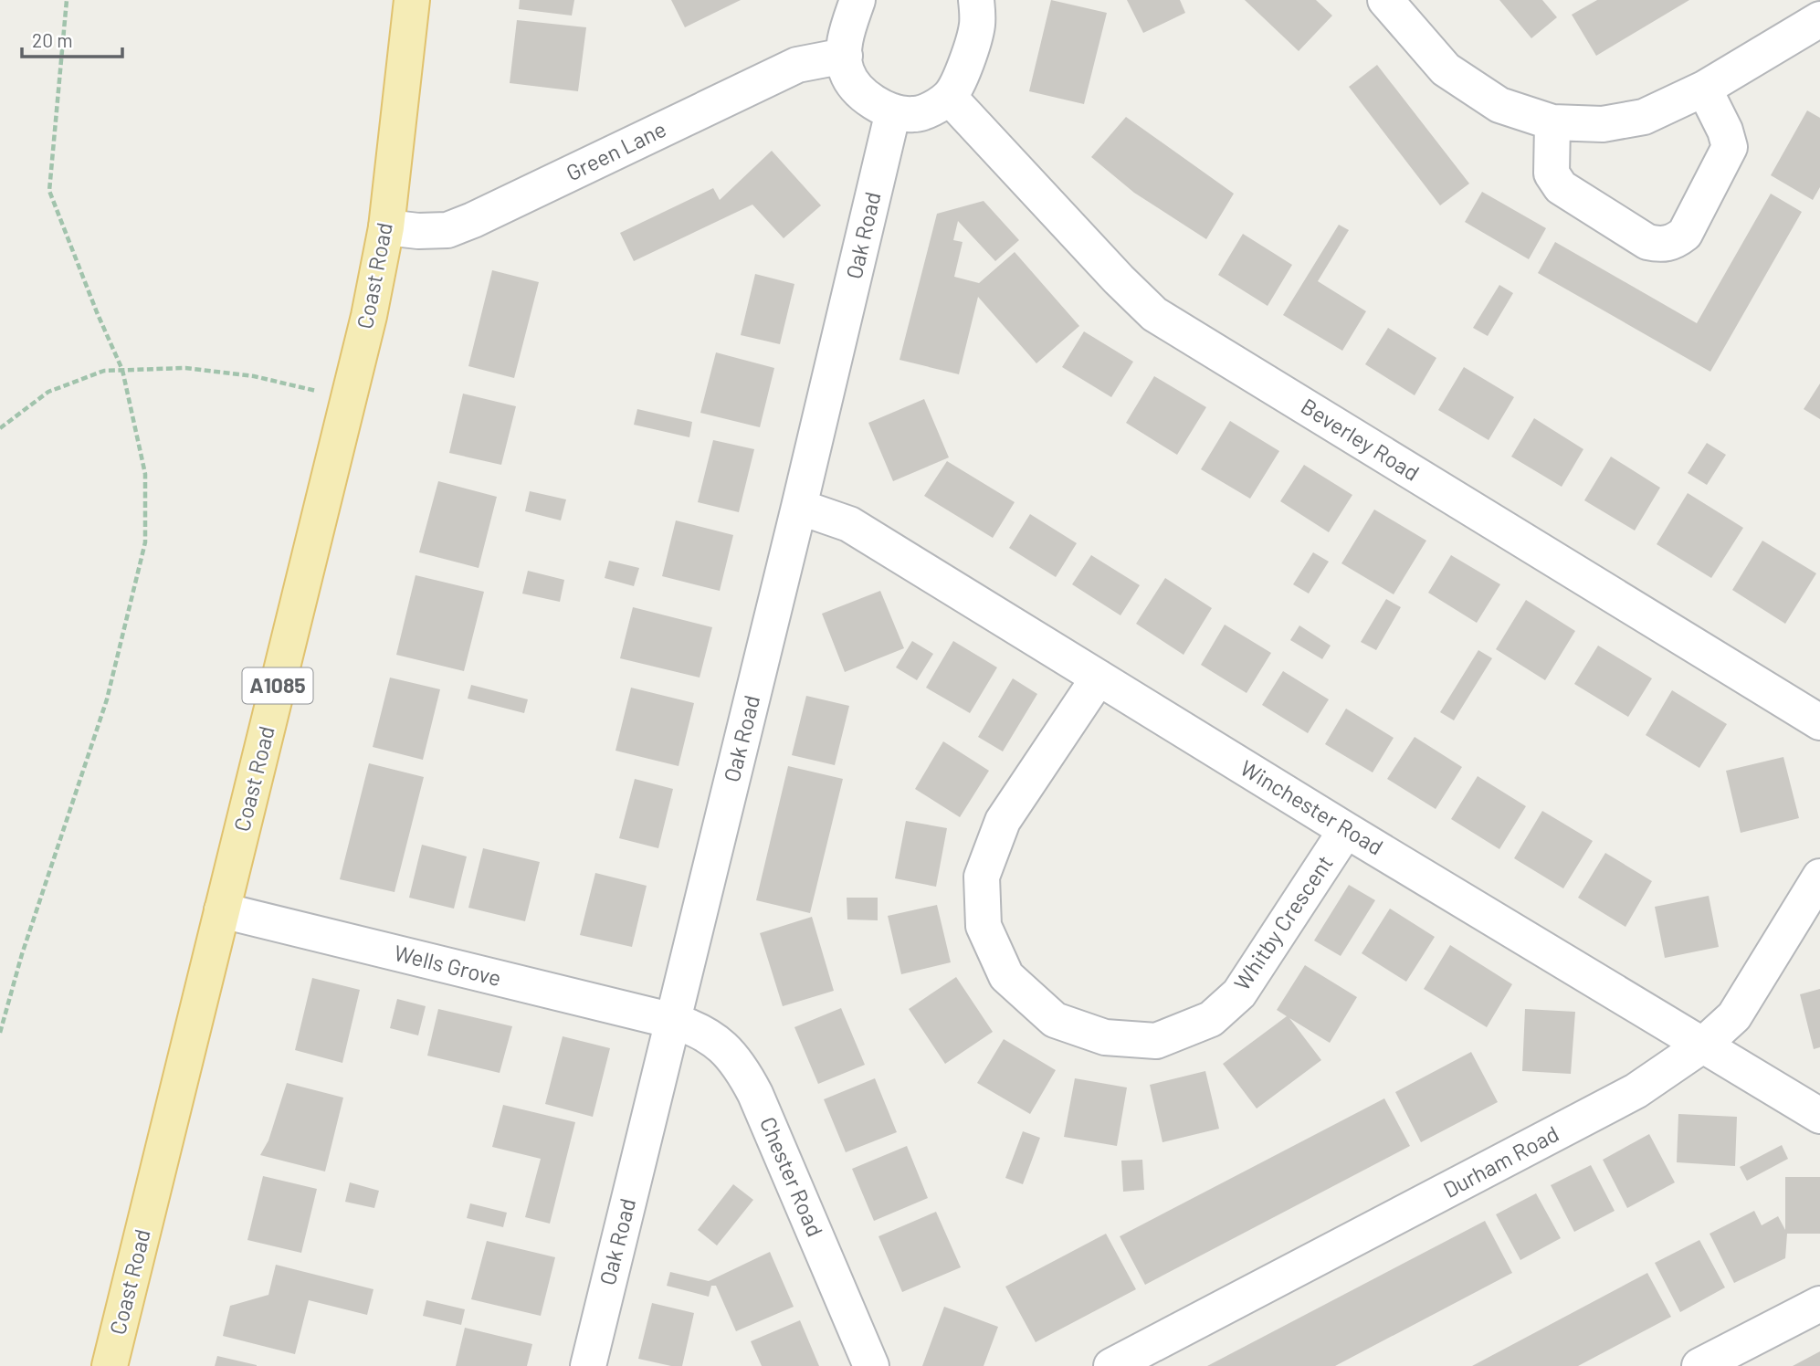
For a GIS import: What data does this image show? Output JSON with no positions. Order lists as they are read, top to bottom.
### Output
{
  "streets": {
    "main road": ["Coast Road", "A1085"],
    "street": [
      "Green Lane",
      "Oak Road",
      "Beverley Road",
      "Winchester Road",
      "Whitby Crescent",
      "Wells Grove",
      "Durham Road",
      "Chester Road"
    ]
  },
  "crossings": [
    ["Green Lane", "Coast Road"],
    ["Oak Road", "Winchester Road"],
    ["Oak Road", "Wells Grove"],
    ["Oak Road", "Chester Road"],
    ["Coast Road", "Wells Grove"],
    ["Winchester Road", "Whitby Crescent"],
    ["Winchester Road", "Durham Road"],
    ["Wells Grove", "Chester Road"]
  ],
  "scale_bar": "20 m"
}
